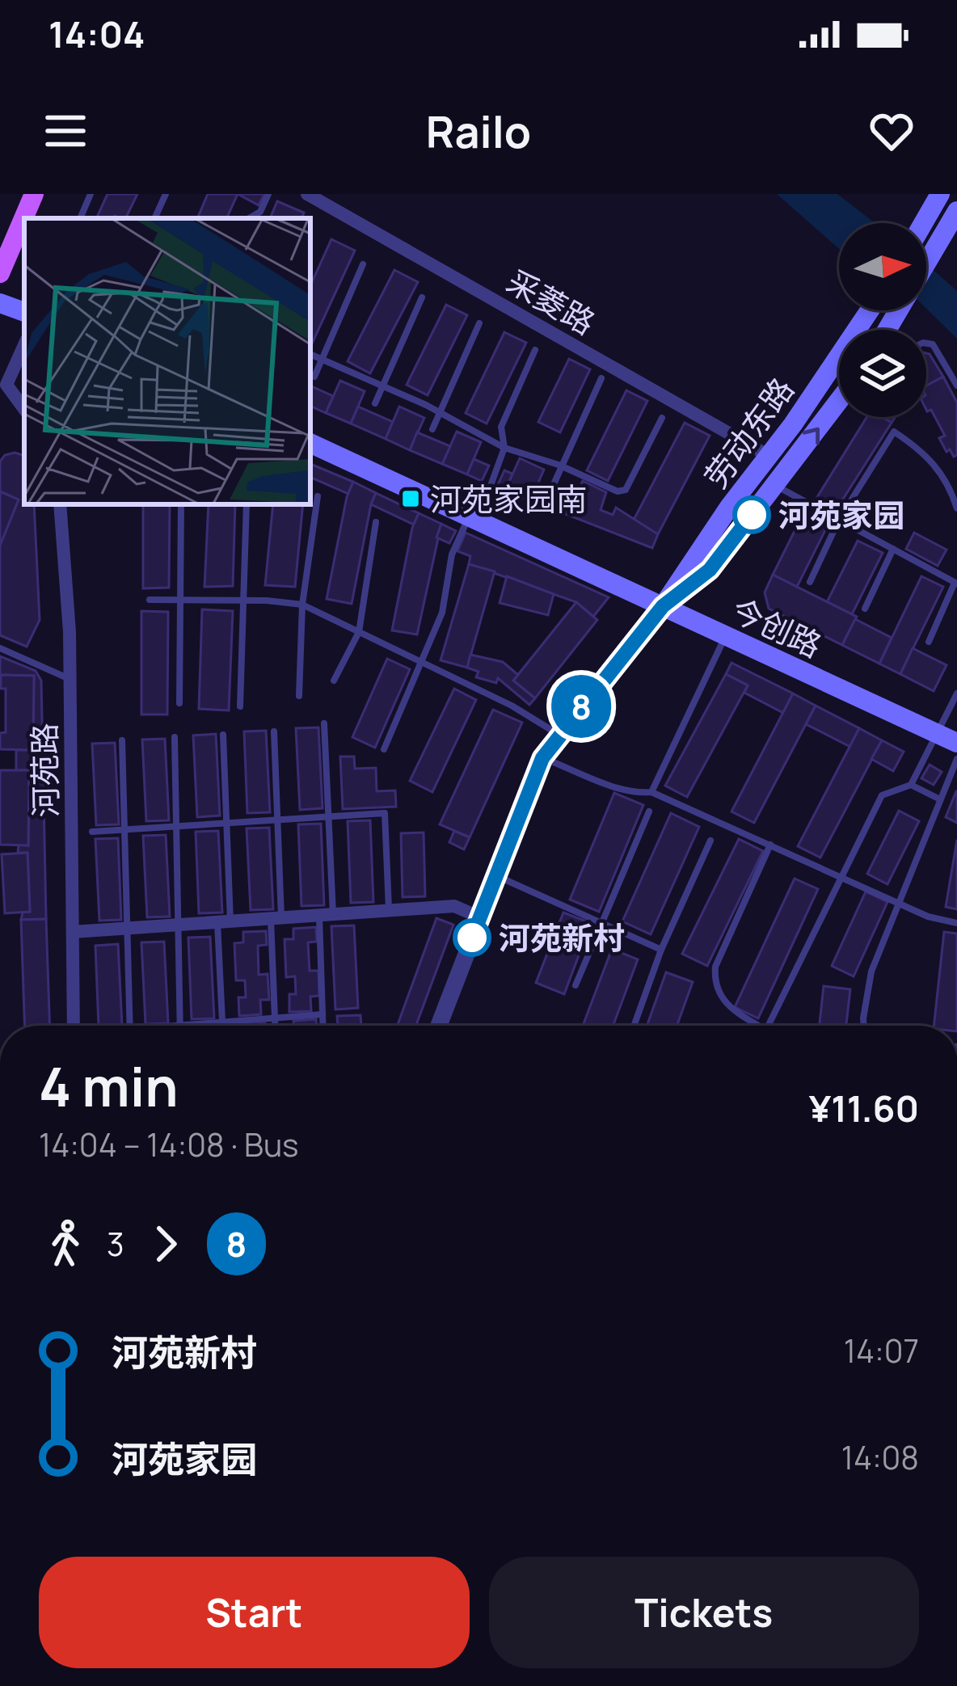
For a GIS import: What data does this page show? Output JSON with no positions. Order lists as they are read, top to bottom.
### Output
{
  "streets": {
    "main road": ["劳动东路", "今创路"],
    "street": ["采菱路", "河苑路"]
  },
  "crossings": [
    ["采菱路", "劳动东路"],
    ["劳动东路", "今创路"]
  ],
  "places": {
    "transit": ["河苑家园南"],
    "other": ["河苑家园", "河苑新村"]
  },
  "lines": ["bus line 8"],
  "north": "right",
  "page": {
    "status": "14:04",
    "header": "Railo",
    "on_map": "8",
    "heading": ["4 min", "14:04 – 14:08 · Bus", "¥11.60"],
    "legs": ["3", "8"],
    "list": [
      {
        "name": "河苑新村",
        "value": "14:07"
      },
      {
        "name": "河苑家园",
        "value": "14:08"
      }
    ],
    "buttons": ["Start", "Tickets"]
  }
}
